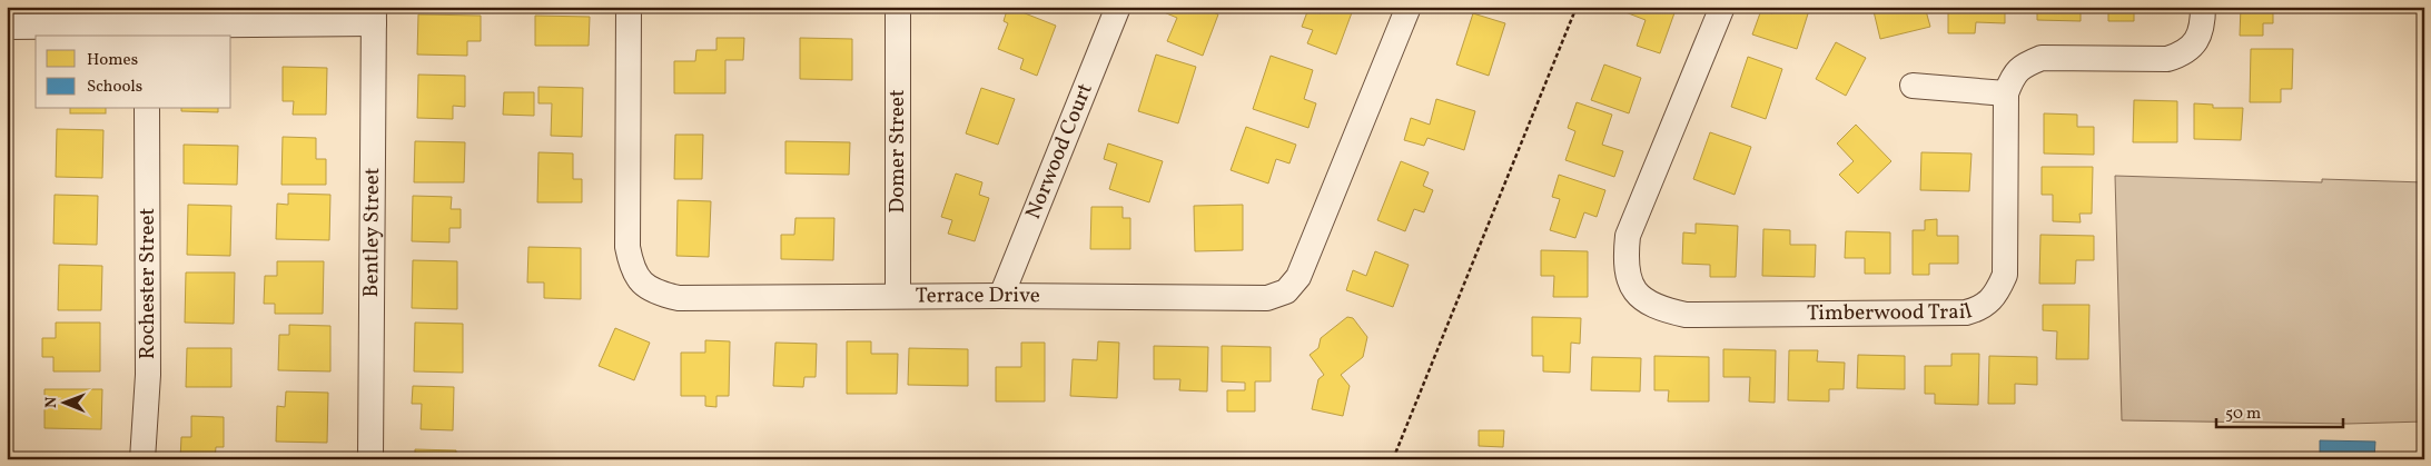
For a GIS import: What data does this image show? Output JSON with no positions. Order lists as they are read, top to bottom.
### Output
{
  "streets": {
    "street": [
      "Domer Street",
      "Norwood Court",
      "Bentley Street",
      "Rochester Street",
      "Terrace Drive",
      "Timberwood Trail"
    ]
  },
  "crossings": [
    ["Domer Street", "Terrace Drive"],
    ["Norwood Court", "Terrace Drive"]
  ],
  "legend": ["Homes", "Schools"],
  "scale_bar": "50 m",
  "north": "left"
}
